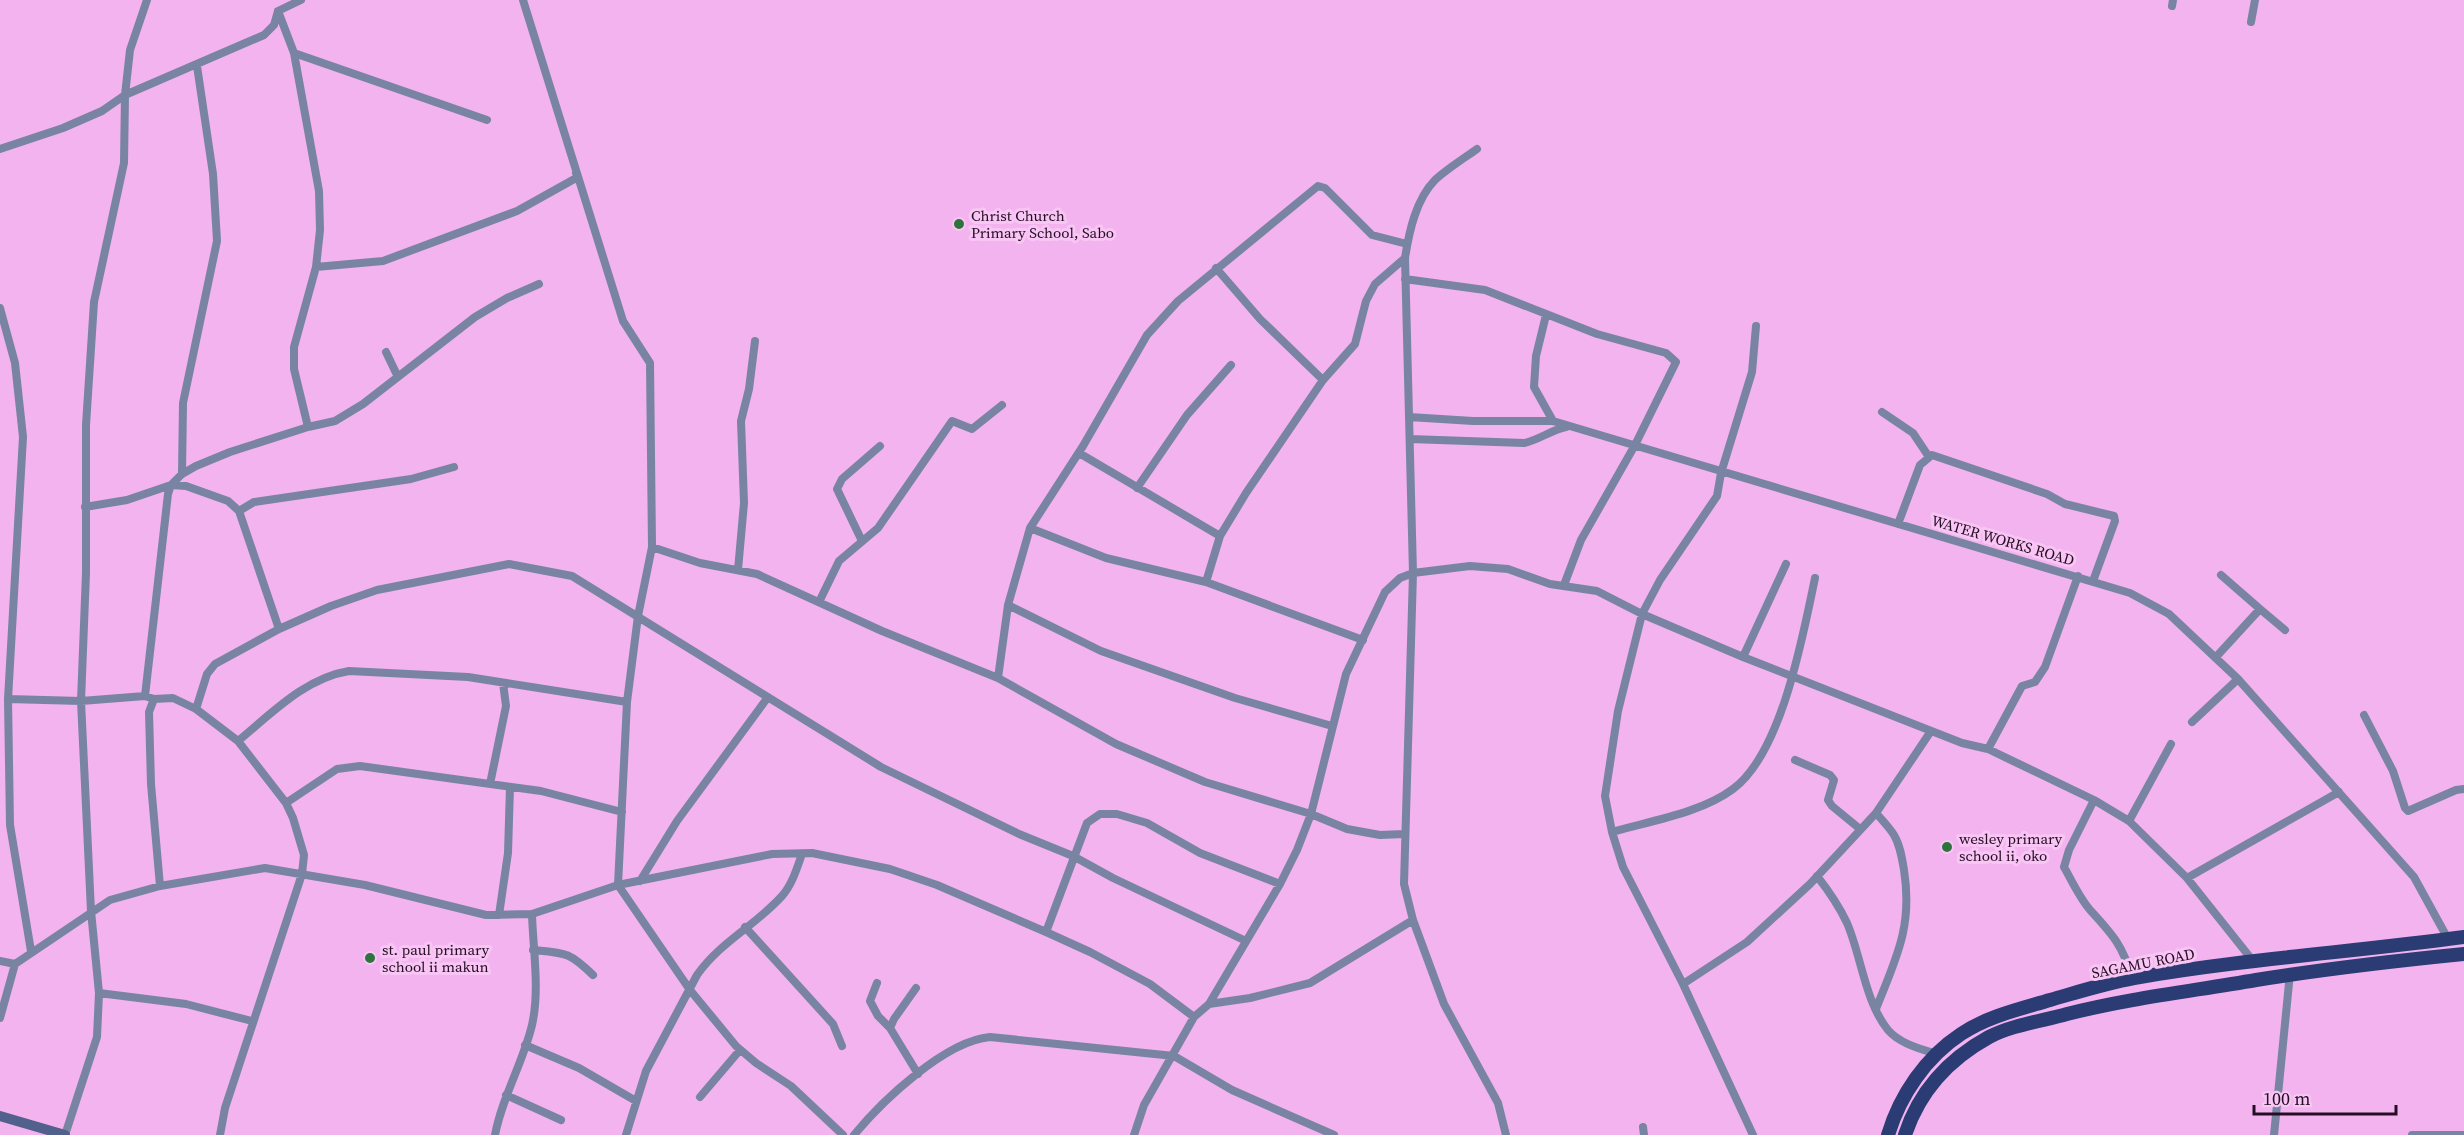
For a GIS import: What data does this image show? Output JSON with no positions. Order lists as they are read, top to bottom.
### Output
{
  "streets": {
    "highway": ["SAGAMU ROAD"],
    "street": ["WATER WORKS ROAD"]
  },
  "crossings": [
    ["WATER WORKS ROAD", "SAGAMU ROAD"]
  ],
  "places": ["Christ Church Primary School, Sabo", "wesley primary school ii, oko", "st. paul primary school ii makun"],
  "scale_bar": "100 m"
}
